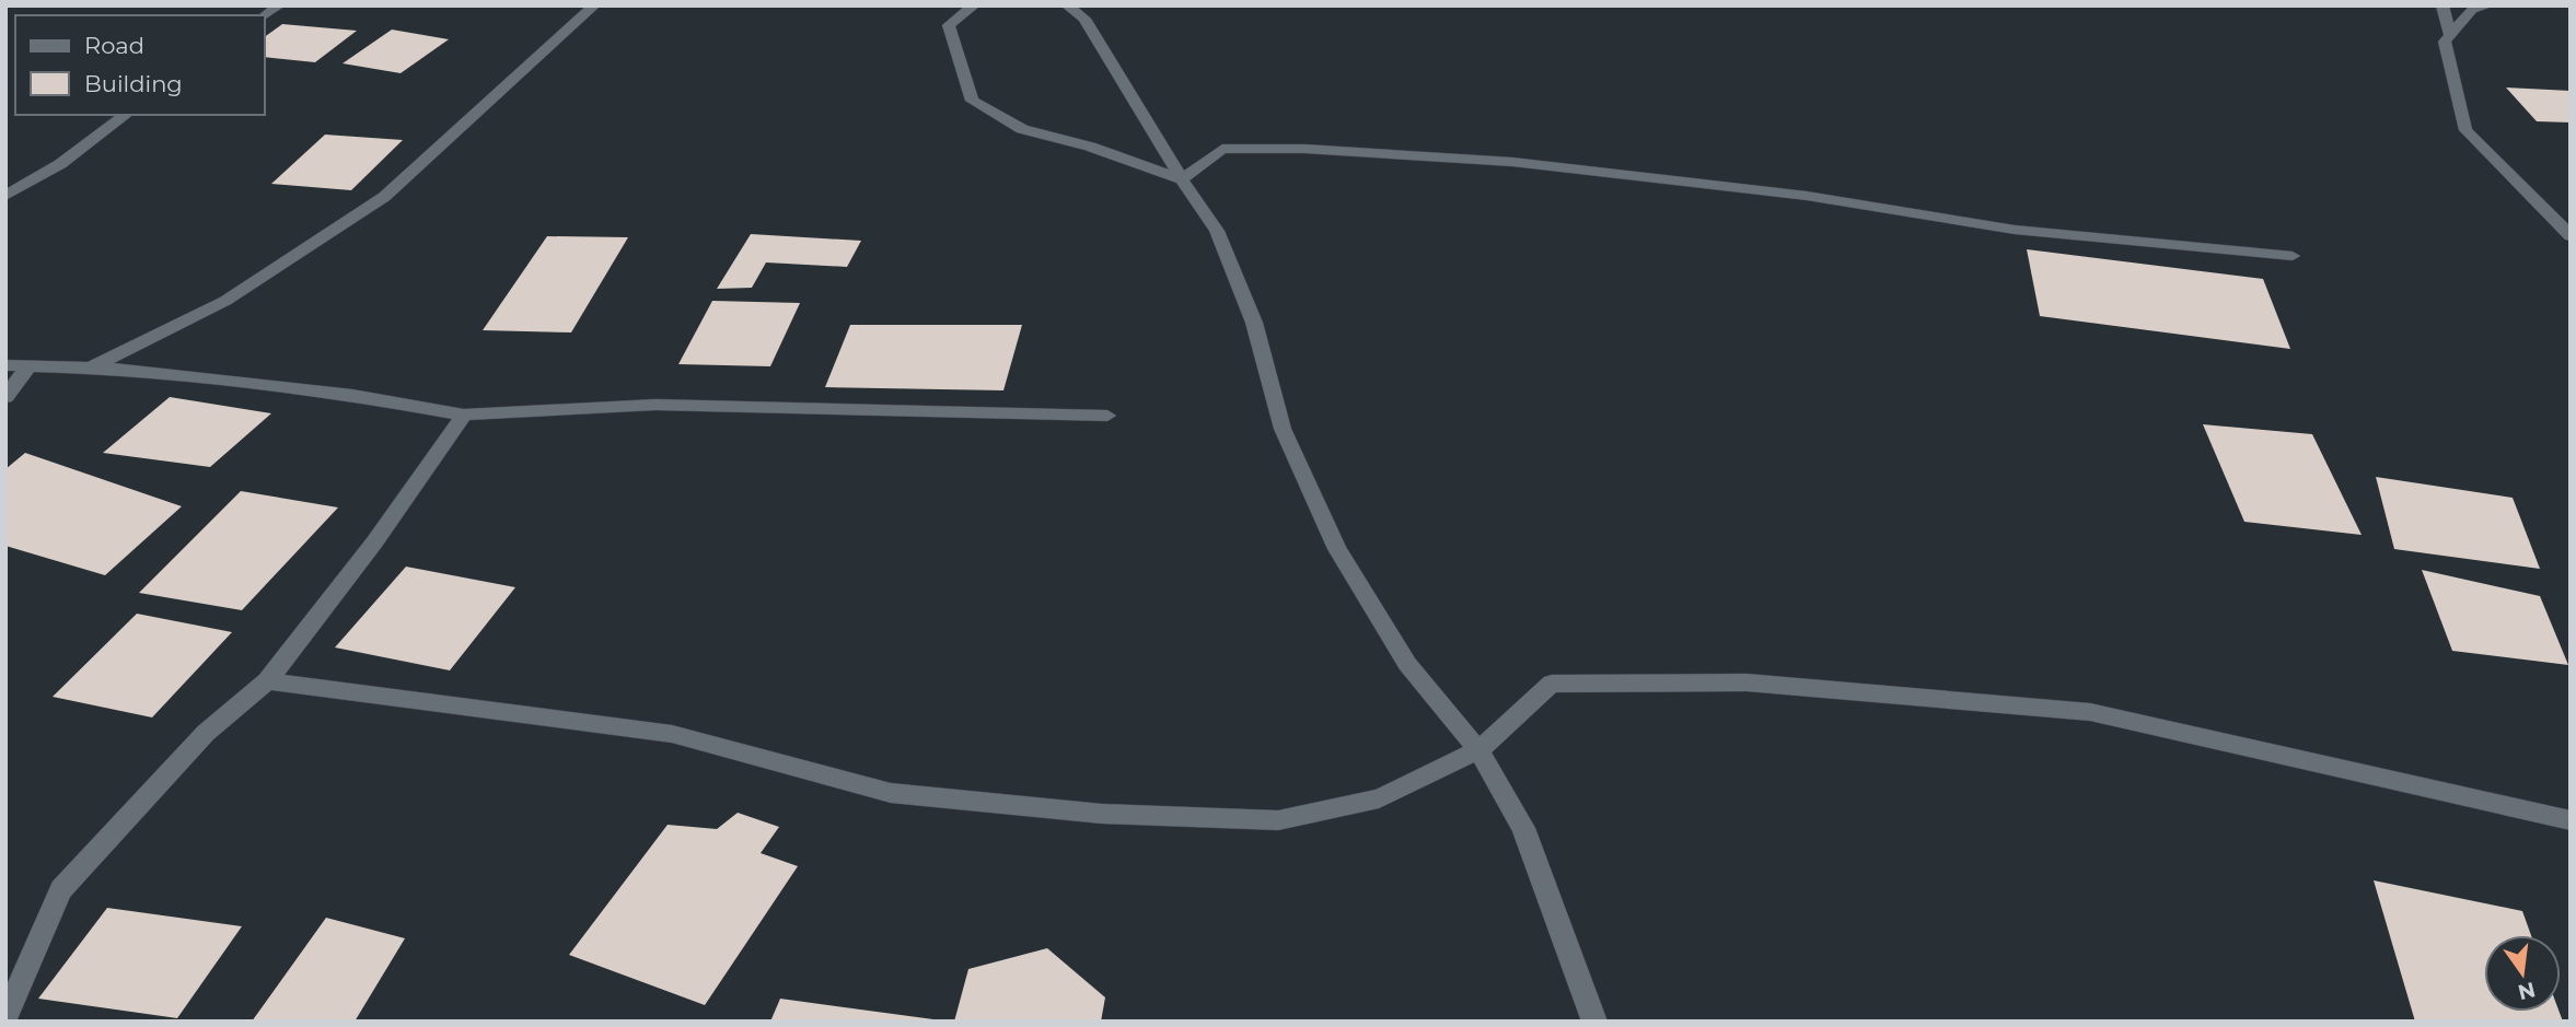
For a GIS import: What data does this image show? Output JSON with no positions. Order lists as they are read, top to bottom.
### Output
{
  "legend": ["Road", "Building"],
  "north": "bottom"
}
